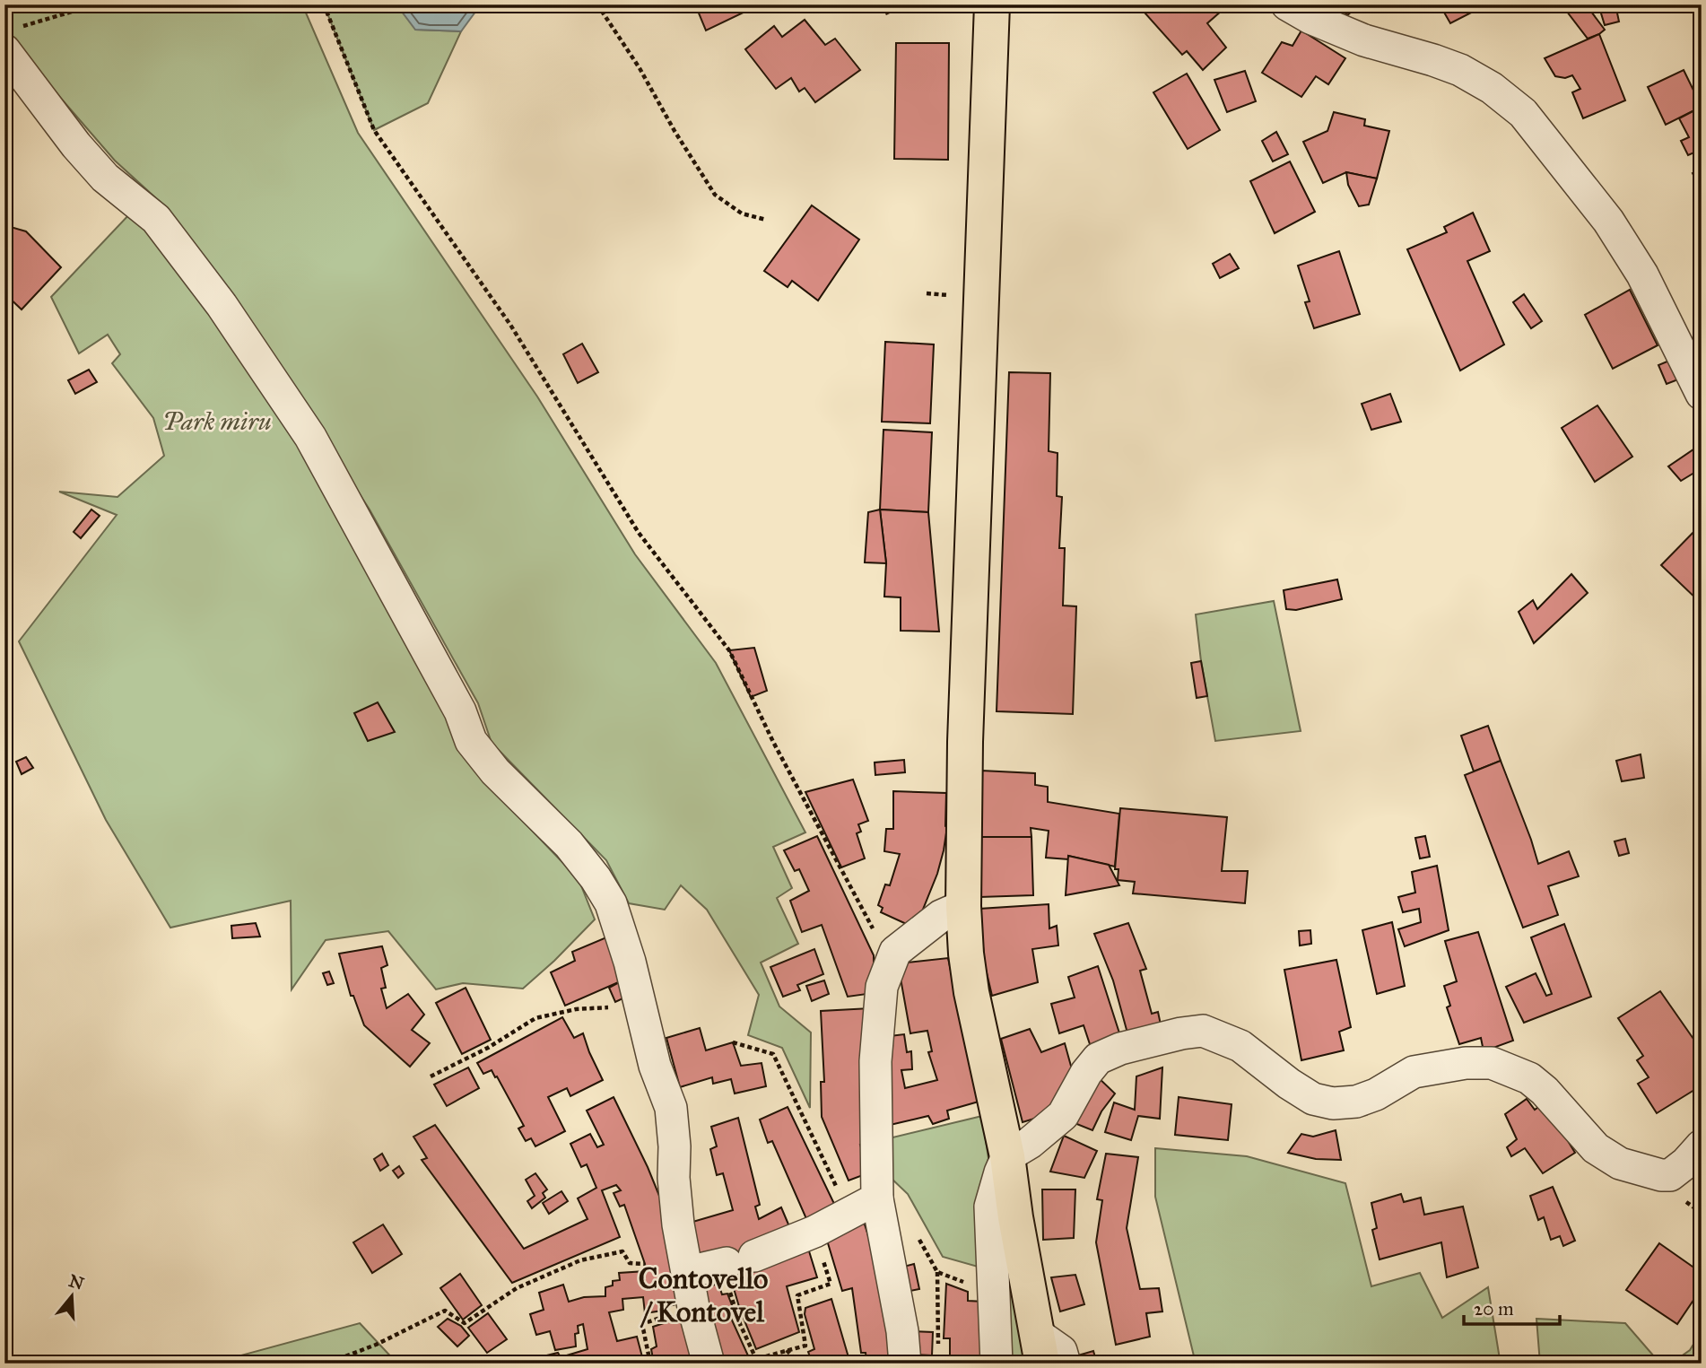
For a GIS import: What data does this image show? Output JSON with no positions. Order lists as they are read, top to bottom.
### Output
{
  "districts": ["Contovello / Kontovel"],
  "parks": ["Park miru"],
  "scale_bar": "20 m",
  "north": "top"
}
